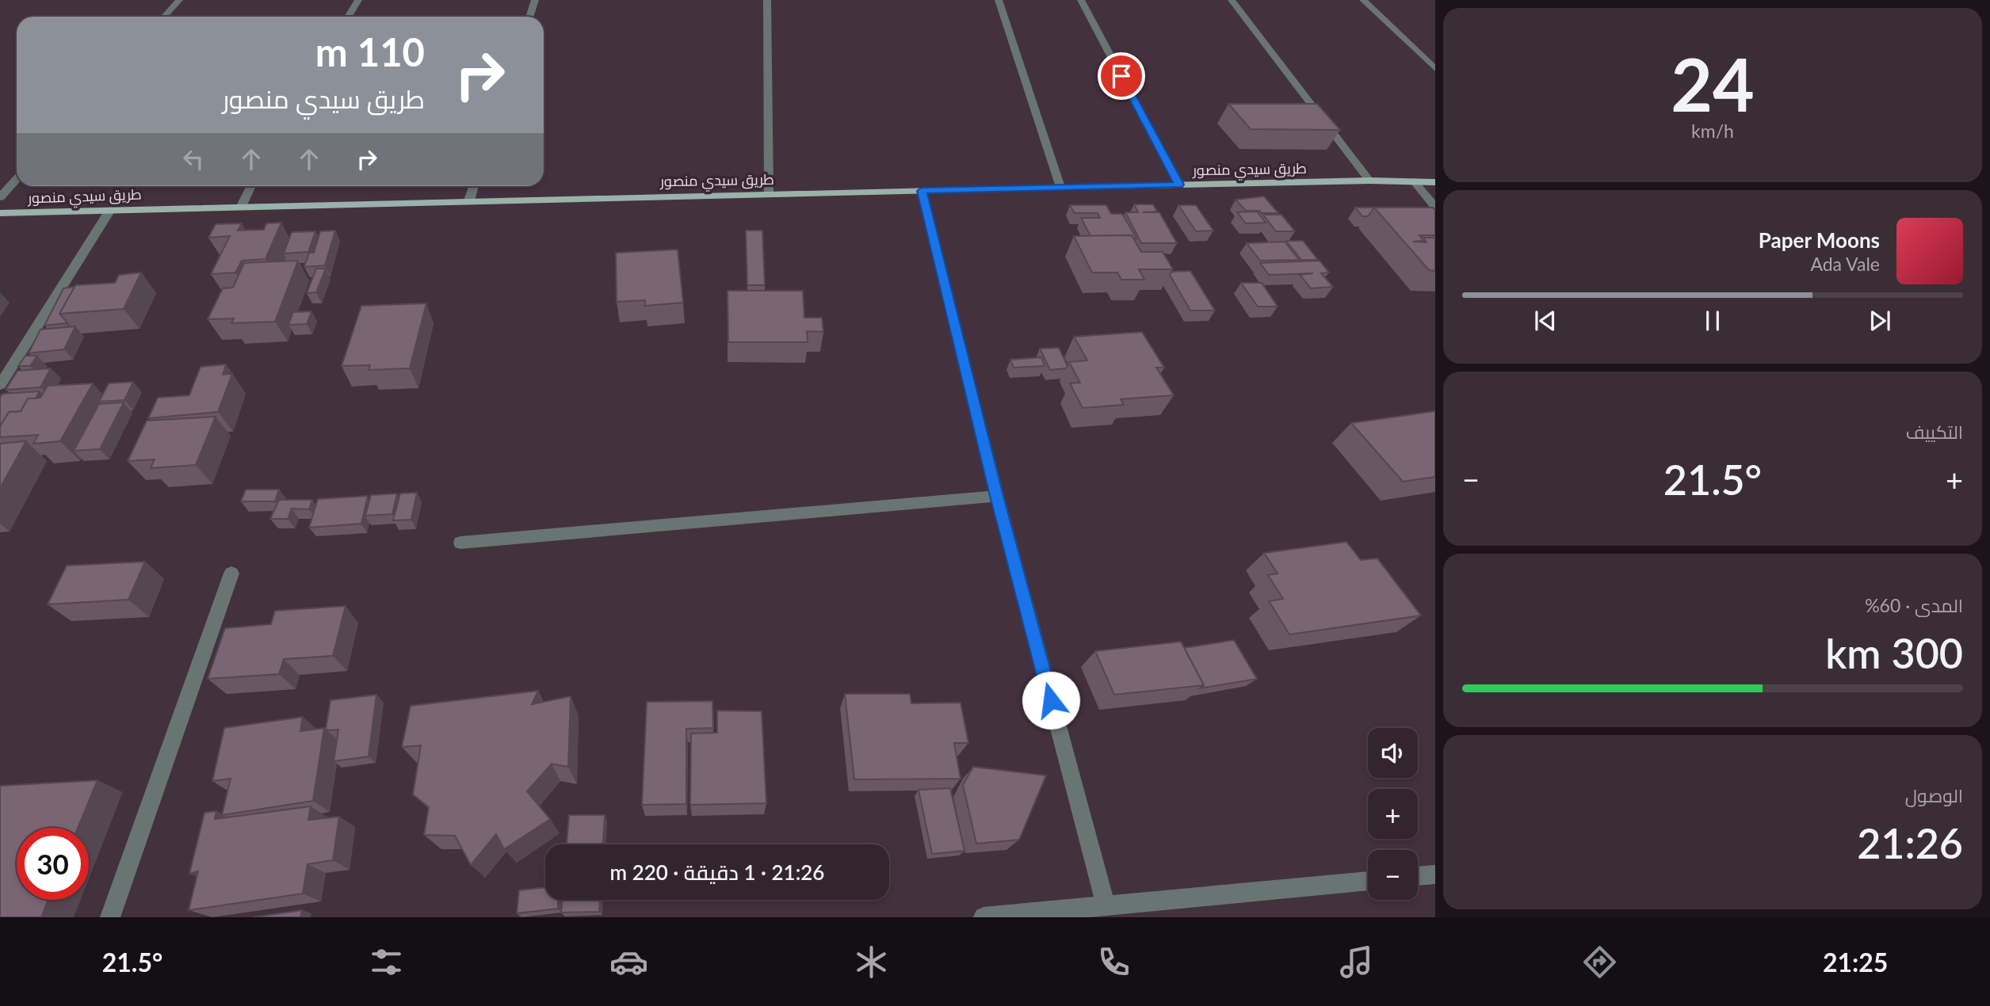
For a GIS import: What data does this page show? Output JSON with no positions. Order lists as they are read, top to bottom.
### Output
{
  "streets": {
    "main road": ["طريق سيدي منصور"]
  },
  "page": {
    "tile": [
      ["24", "km/h"],
      "التكييف",
      ["المدى · 60%", "300 km"],
      ["الوصول", "21:26"]
    ],
    "turn": ["110 m", "طريق سيدي منصور"],
    "song": ["Paper Moons", "Ada Vale"],
    "heat": ["−", "21.5°", "+"],
    "map_buttons": ["+", "−"],
    "limit": "30",
    "trip": "21:26 · 1 دقيقة · 220 m",
    "tabs": ["21:25", "21.5°"]
  }
}
